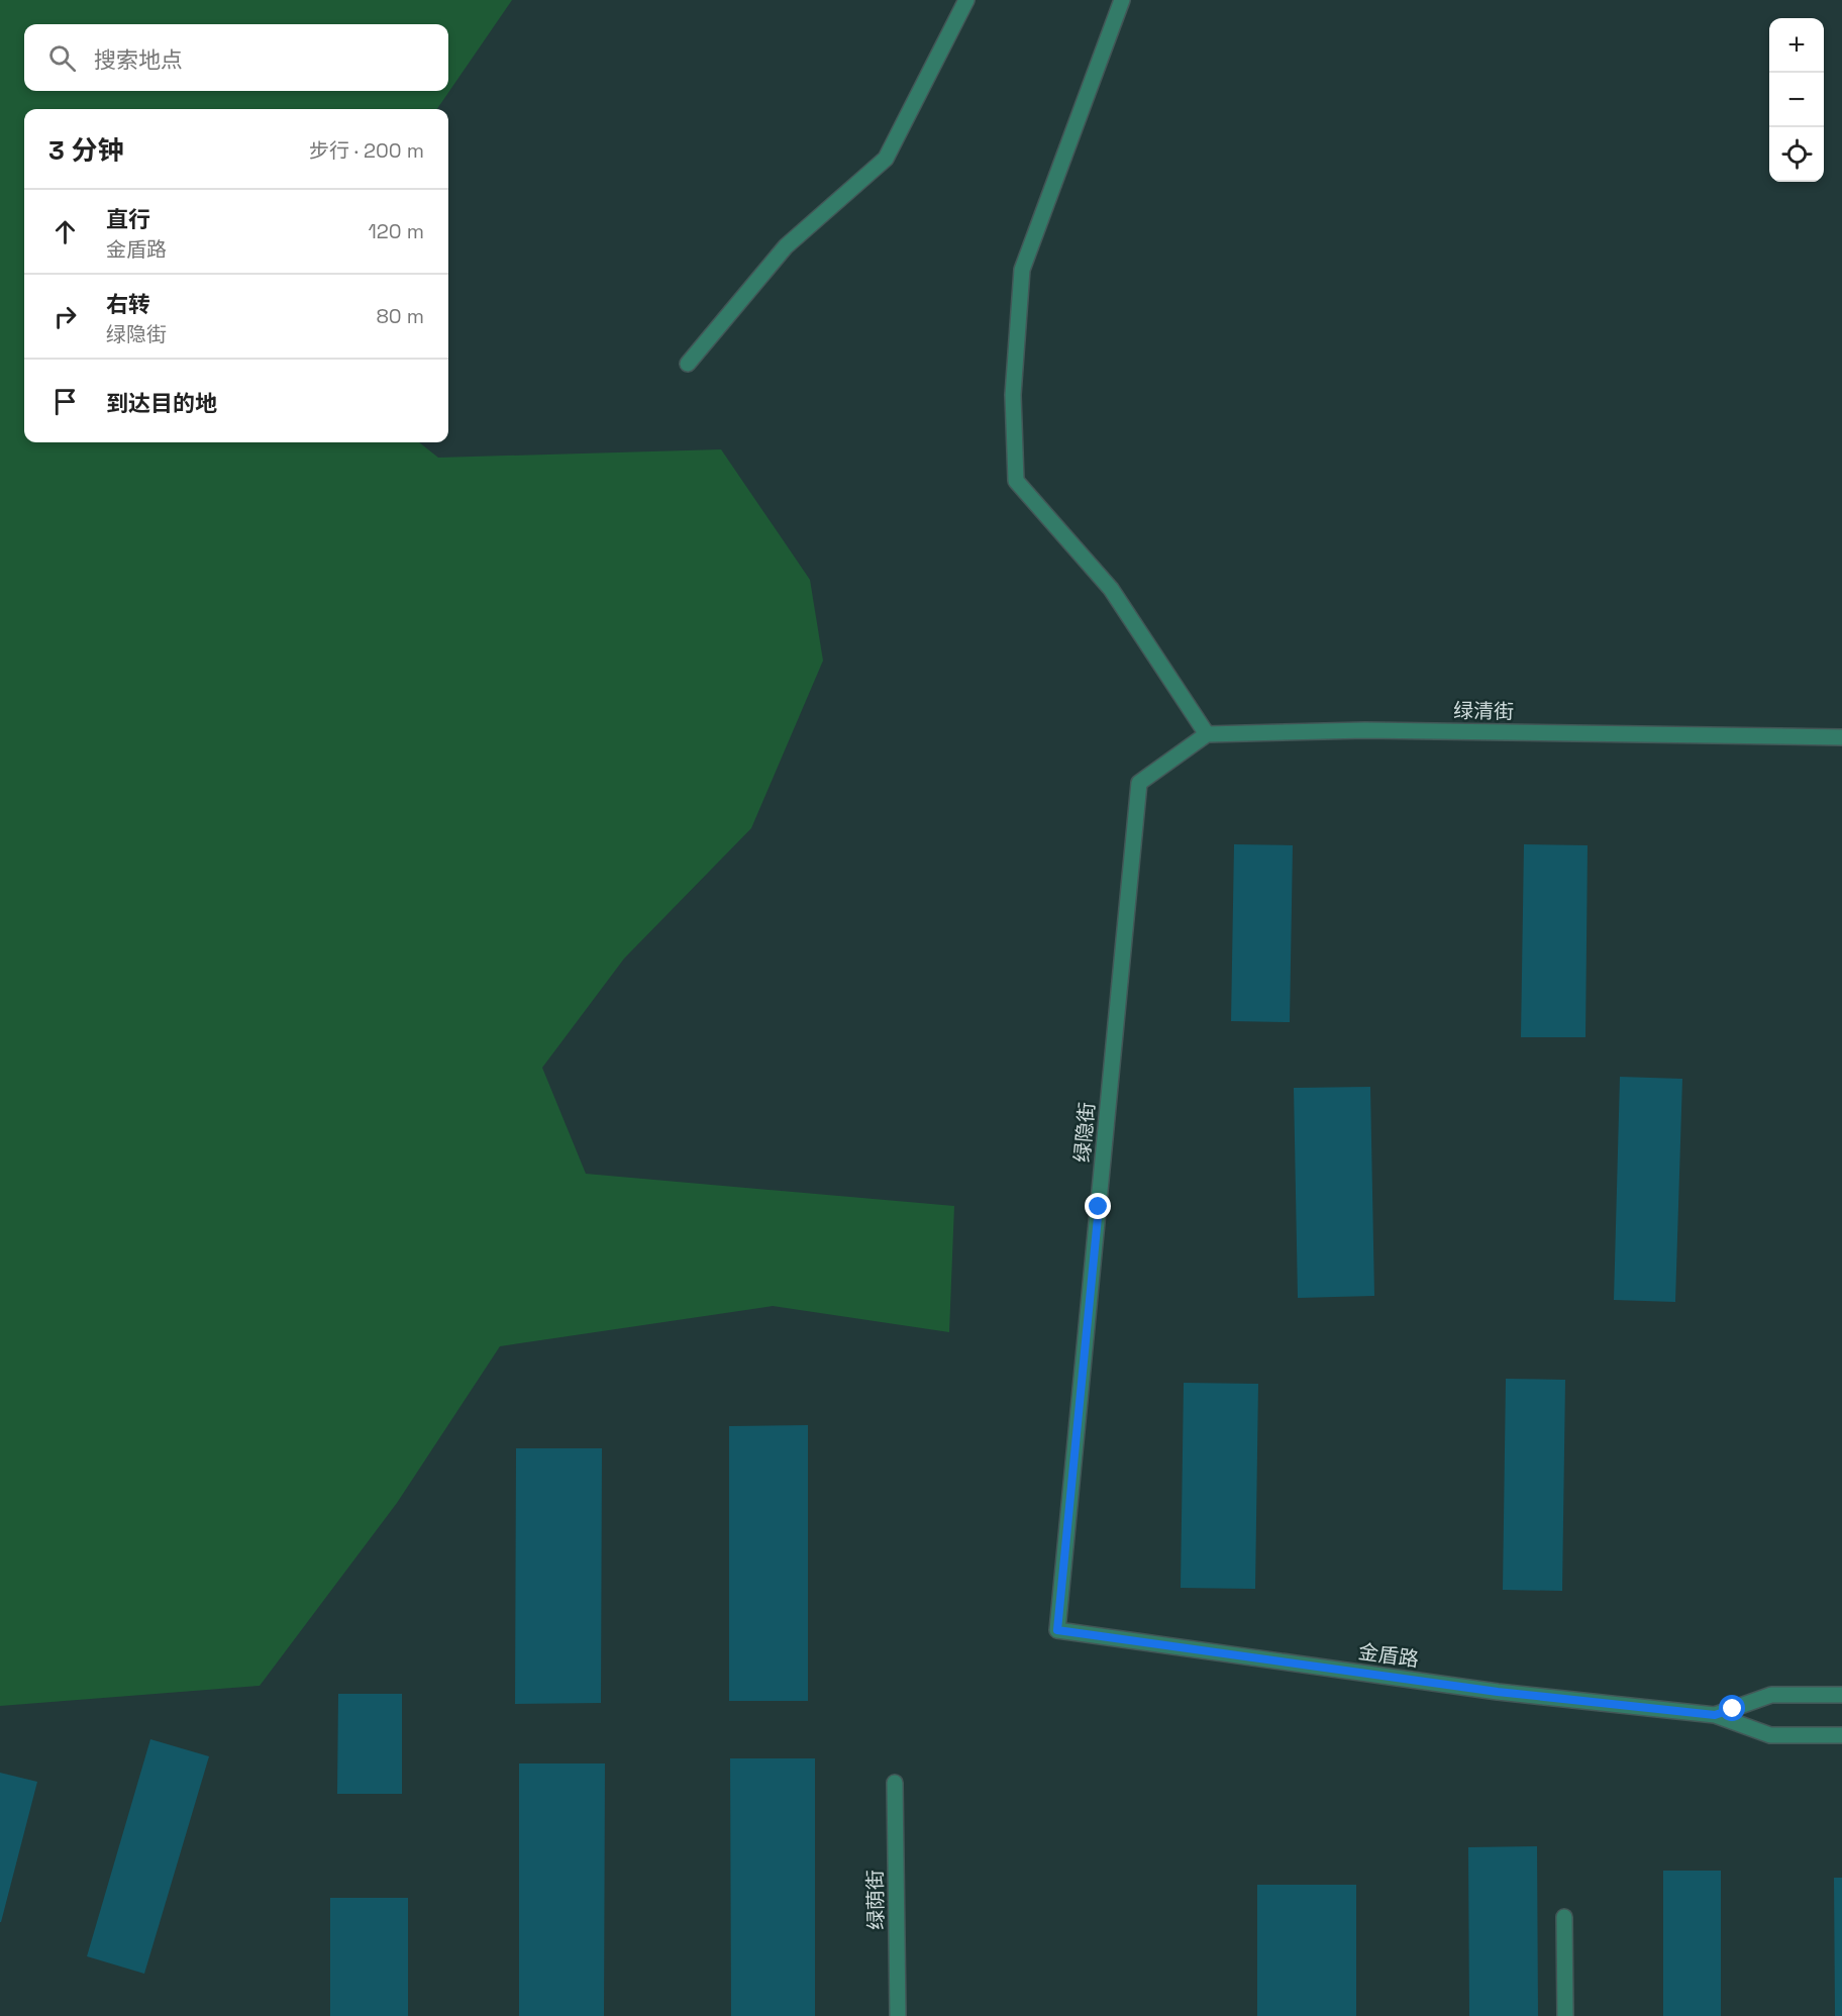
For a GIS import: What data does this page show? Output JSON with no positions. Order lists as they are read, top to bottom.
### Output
{
  "streets": {
    "street": [
      "绿清街",
      "绿隐街",
      "金盾路",
      "绿荫街"
    ]
  },
  "crossings": [
    ["绿清街", "绿隐街"],
    ["绿隐街", "金盾路"]
  ],
  "page": {
    "map_buttons": ["+", "−"],
    "search": "搜索地点",
    "heading": ["3 分钟", "步行 · 200 m"],
    "list": [
      ["直行", "金盾路", "120 m"],
      ["右转", "绿隐街", "80 m"],
      "到达目的地"
    ]
  }
}
